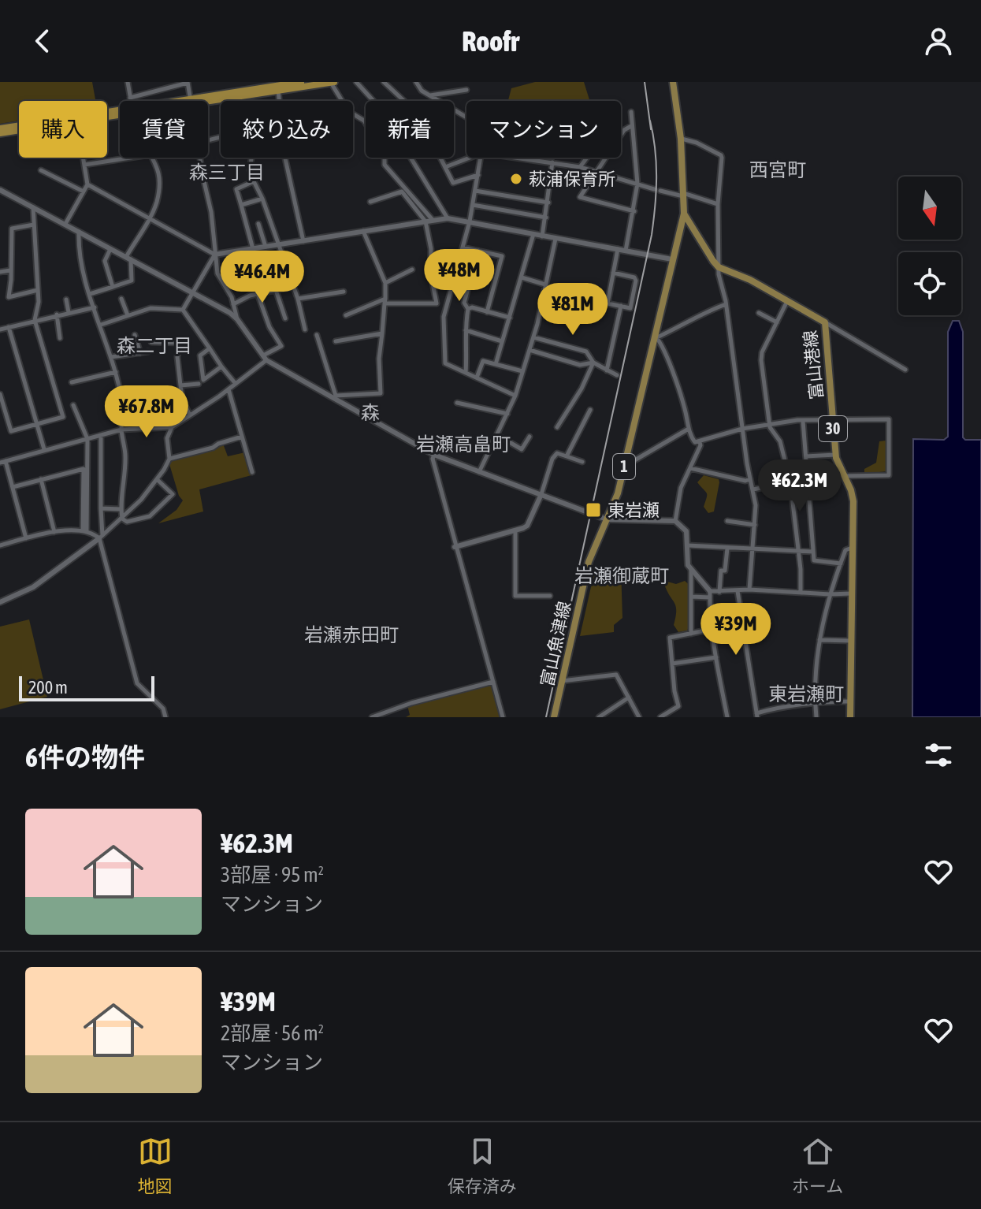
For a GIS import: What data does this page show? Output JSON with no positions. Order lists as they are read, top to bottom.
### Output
{
  "streets": {
    "main road": [
      "富山港線",
      "30",
      "1",
      "富山魚津線"
    ]
  },
  "crossings": [
    ["1", "富山魚津線"]
  ],
  "districts": [
    "西宮町",
    "森三丁目",
    "森二丁目",
    "森",
    "岩瀬高畠町",
    "岩瀬御蔵町",
    "岩瀬赤田町",
    "東岩瀬町"
  ],
  "places": {
    "other": ["萩浦保育所"],
    "transit": ["東岩瀬"]
  },
  "scale_bar": "200 m",
  "north": "bottom",
  "page": {
    "header": "Roofr",
    "chip": [
      "購入",
      "賃貸",
      "絞り込み",
      "新着",
      "マンション"
    ],
    "price": [
      "¥48M",
      "¥46.4M",
      "¥81M",
      "¥67.8M",
      "¥62.3M",
      "¥39M"
    ],
    "scale": "200 m",
    "heading": "6件の物件",
    "list": [
      {
        "name": "¥62.3M",
        "note": "3部屋 · 95 m² · マンション"
      },
      {
        "name": "¥39M",
        "note": "2部屋 · 56 m² · マンション"
      }
    ],
    "tabs": ["地図", "保存済み", "ホーム"]
  }
}
